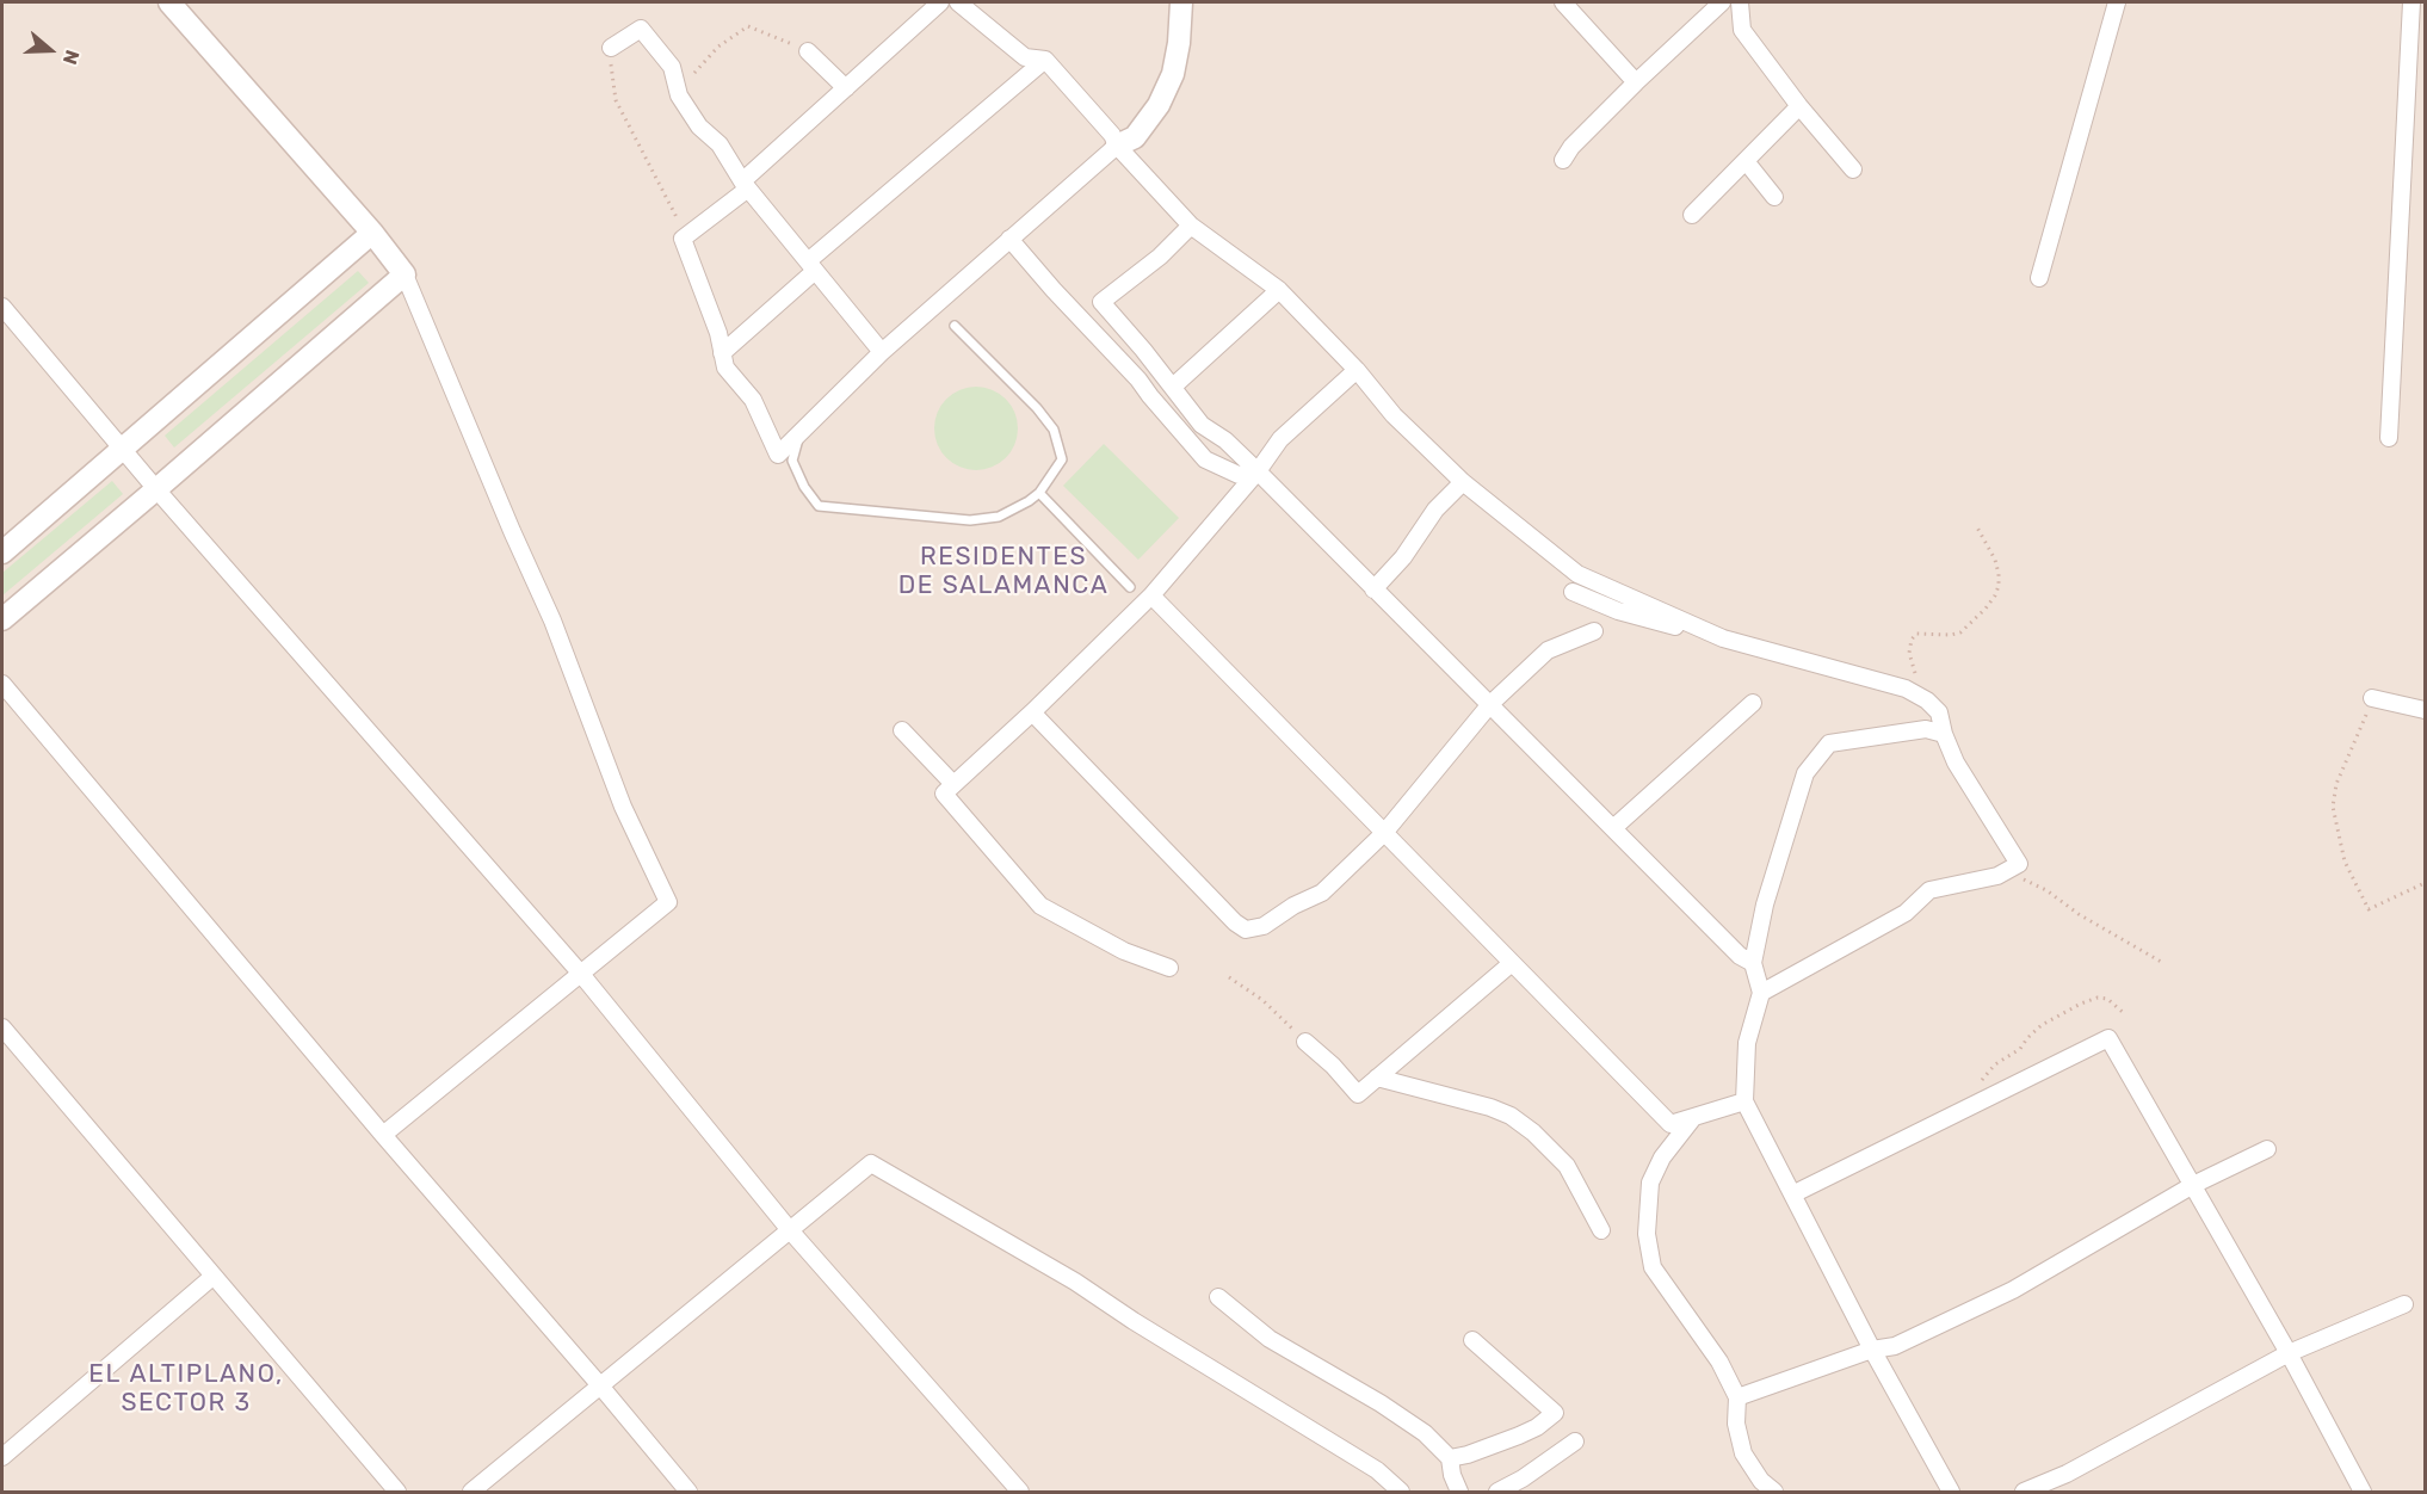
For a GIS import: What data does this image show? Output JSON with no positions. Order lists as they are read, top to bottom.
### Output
{
  "districts": ["RESIDENTES DE SALAMANCA", "EL ALTIPLANO, SECTOR 3"],
  "north": "right"
}
